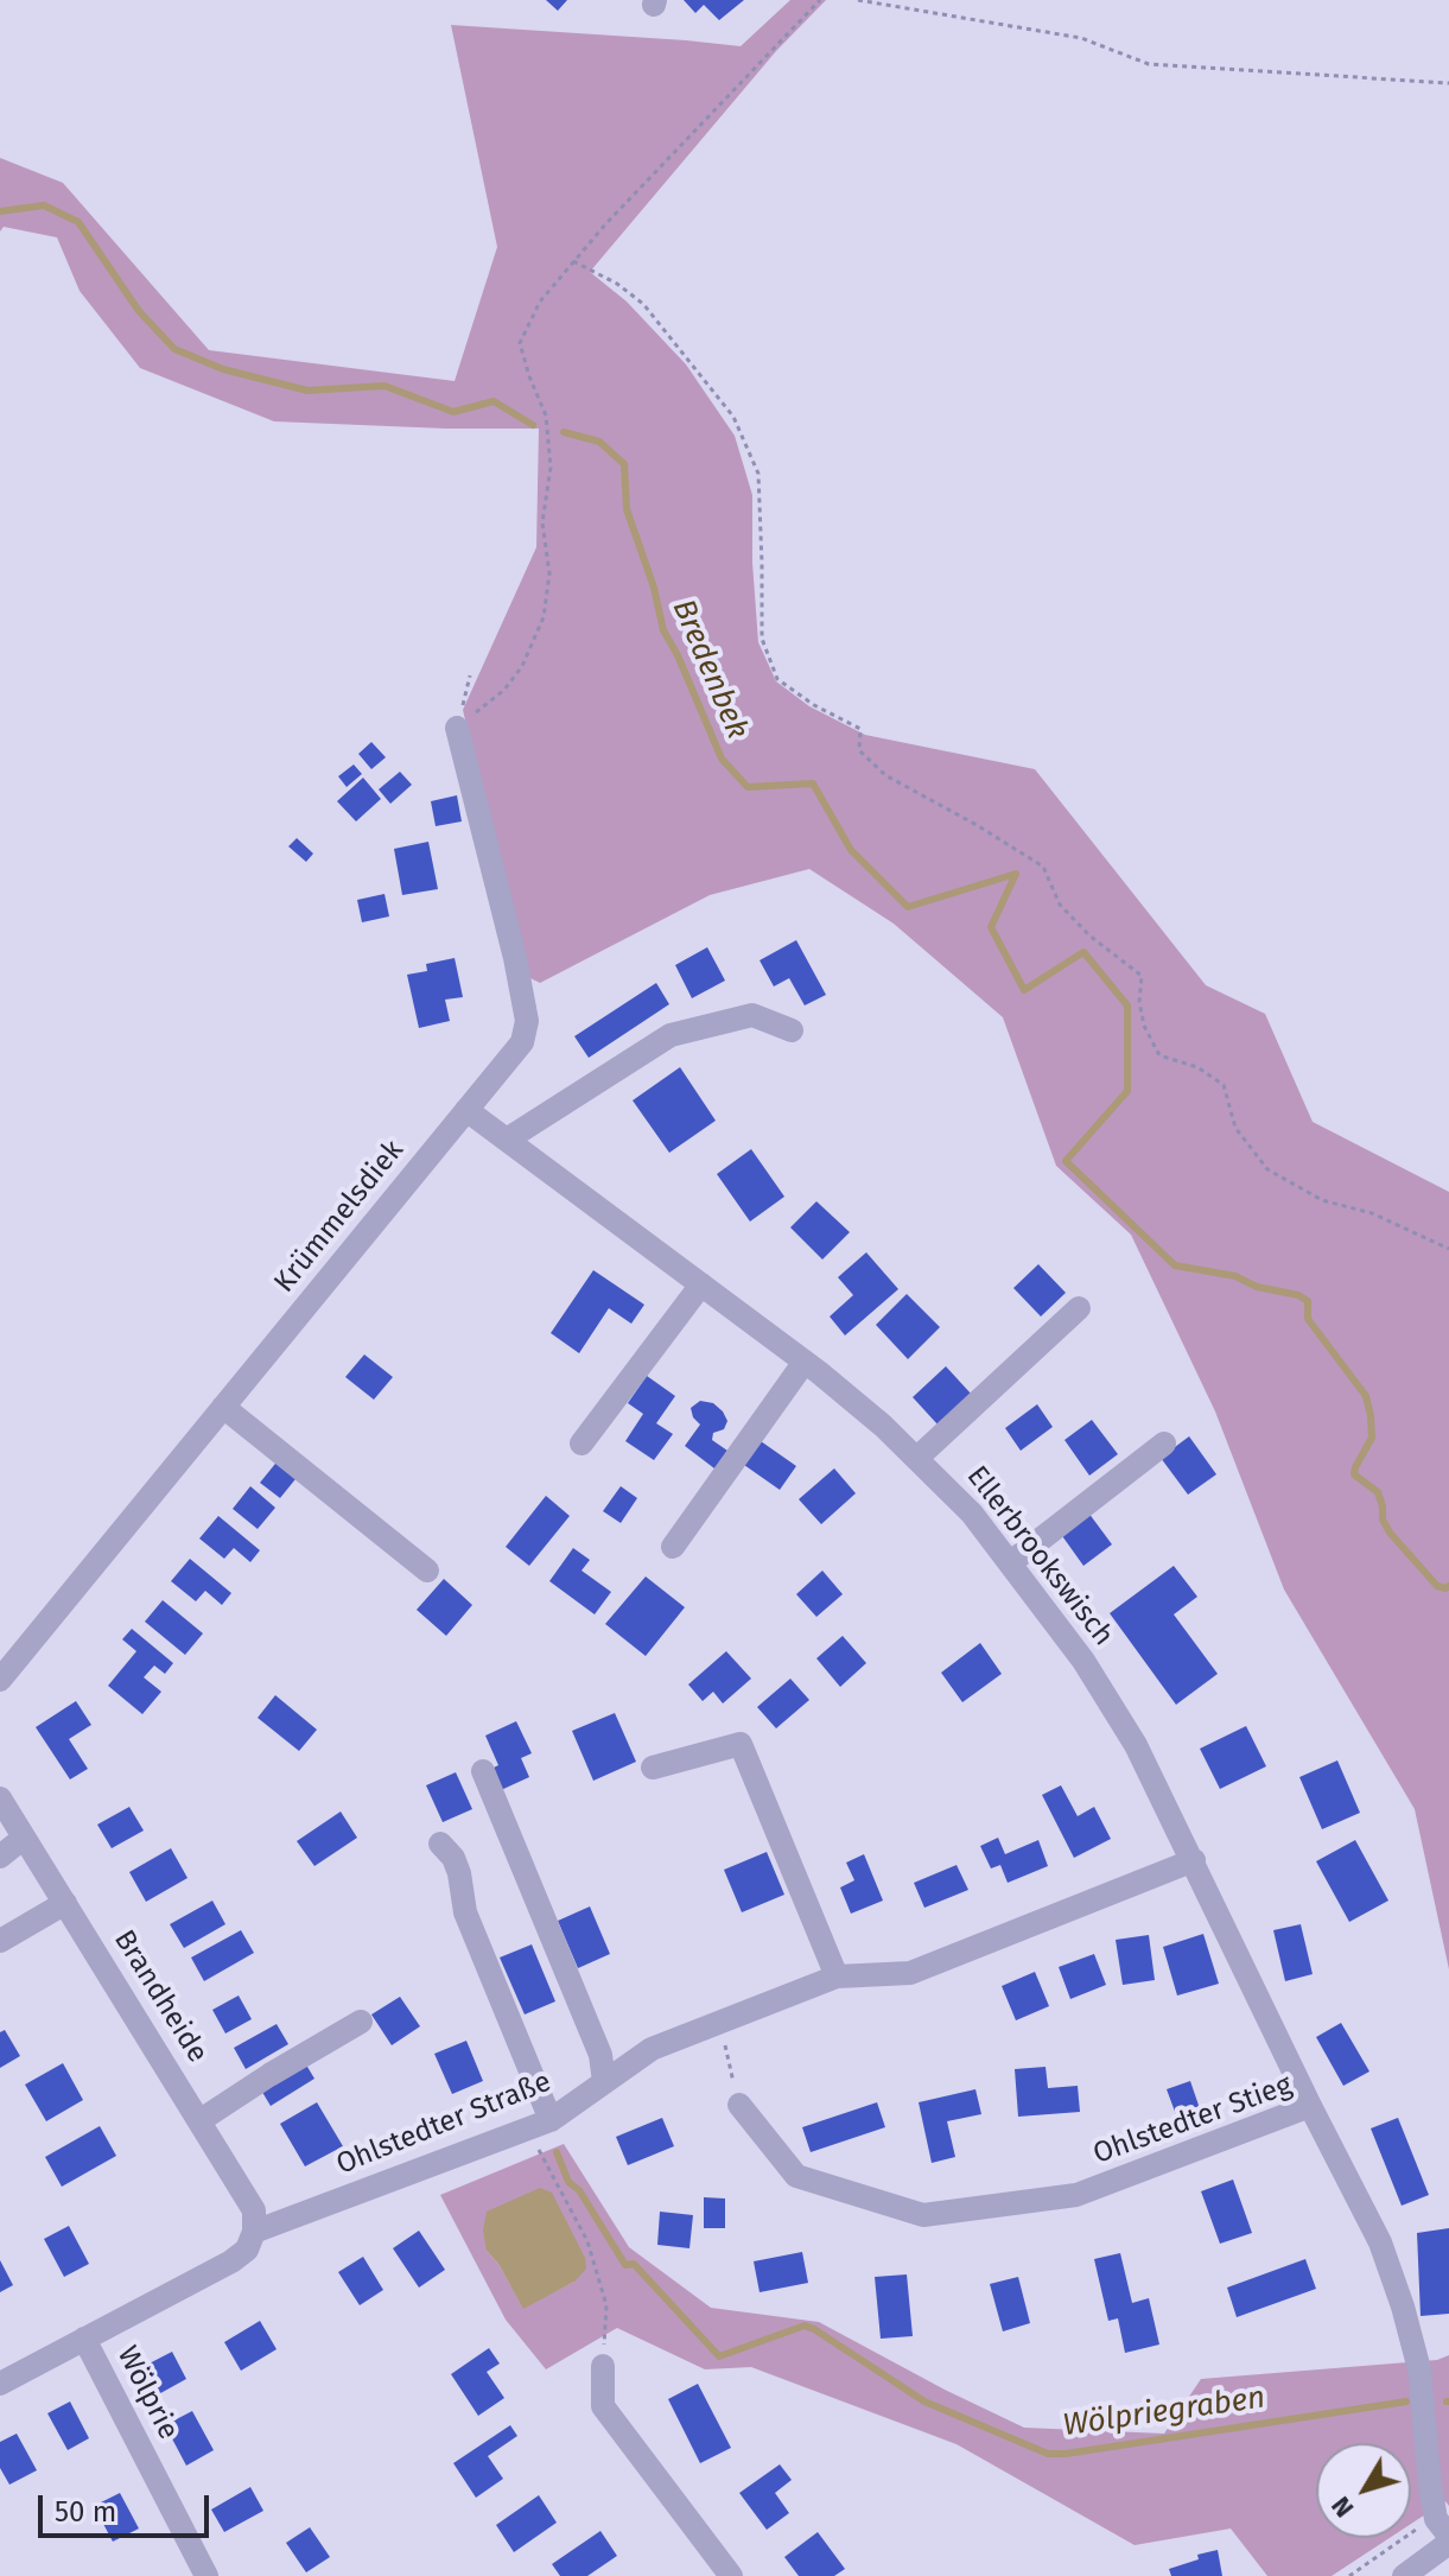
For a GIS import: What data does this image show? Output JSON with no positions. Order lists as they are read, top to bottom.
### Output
{
  "streets": {
    "street": [
      "Krümmelsdiek",
      "Ellerbrookswisch",
      "Brandheide",
      "Ohlstedter Stieg",
      "Ohlstedter Straße",
      "Wölprie"
    ]
  },
  "crossings": [
    ["Krümmelsdiek", "Ellerbrookswisch"],
    ["Ellerbrookswisch", "Ohlstedter Stieg"],
    ["Ellerbrookswisch", "Ohlstedter Straße"],
    ["Brandheide", "Ohlstedter Straße"],
    ["Ohlstedter Straße", "Wölprie"]
  ],
  "water": ["Bredenbek", "Wölpriegraben"],
  "scale_bar": "50 m",
  "north": "bottom left"
}
